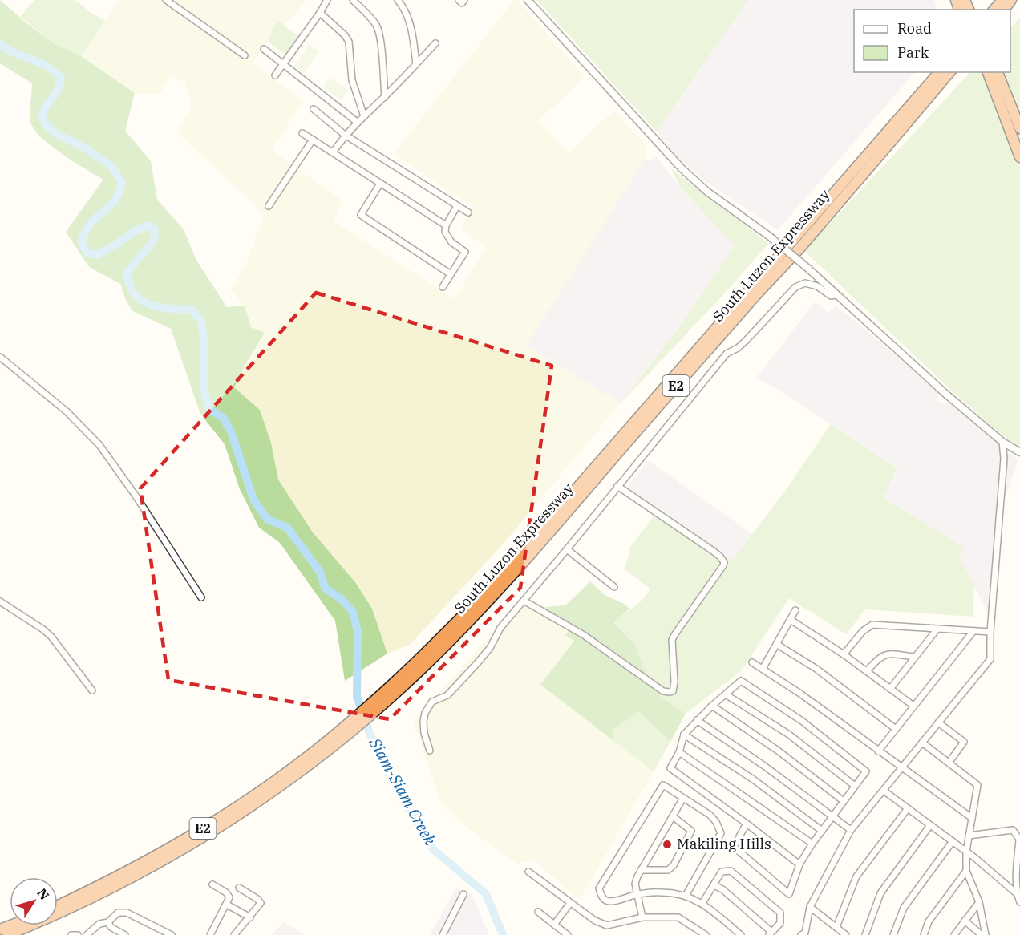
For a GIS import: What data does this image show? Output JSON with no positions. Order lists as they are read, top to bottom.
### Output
{
  "streets": {
    "highway": ["South Luzon Expressway", "E2"]
  },
  "water": ["Siam-Siam Creek"],
  "places": ["Makiling Hills"],
  "legend": ["Road", "Park"],
  "north": "top right"
}
